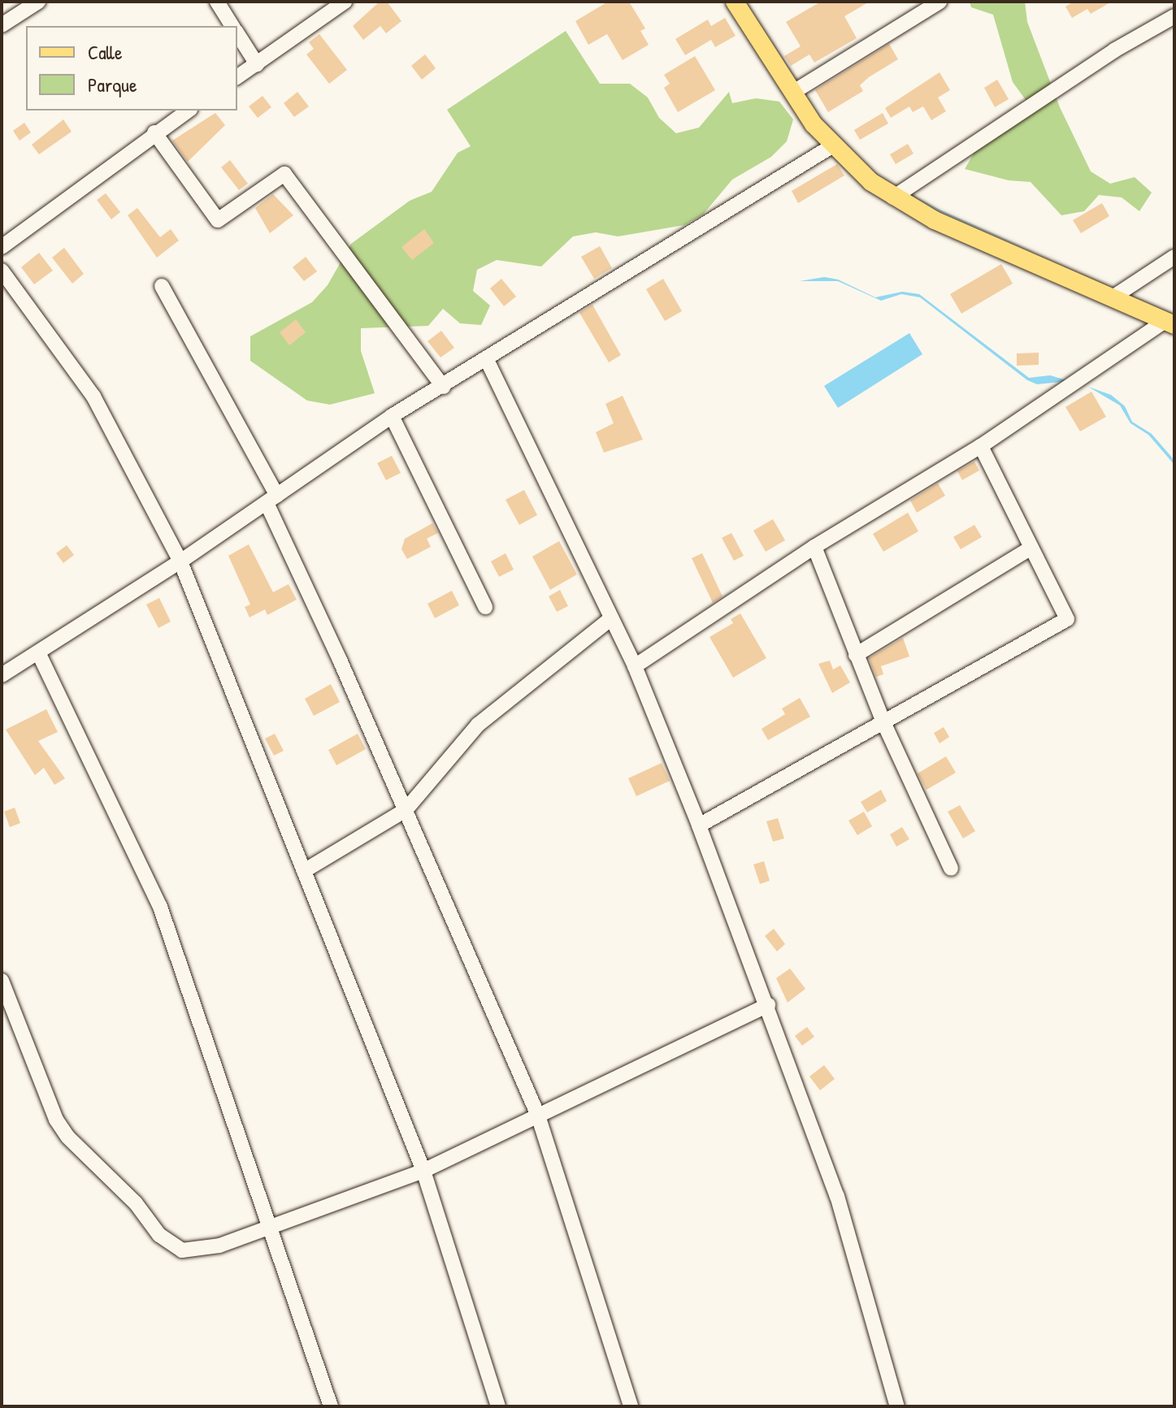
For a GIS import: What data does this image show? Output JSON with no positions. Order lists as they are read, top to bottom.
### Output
{
  "legend": ["Calle", "Parque"]
}
